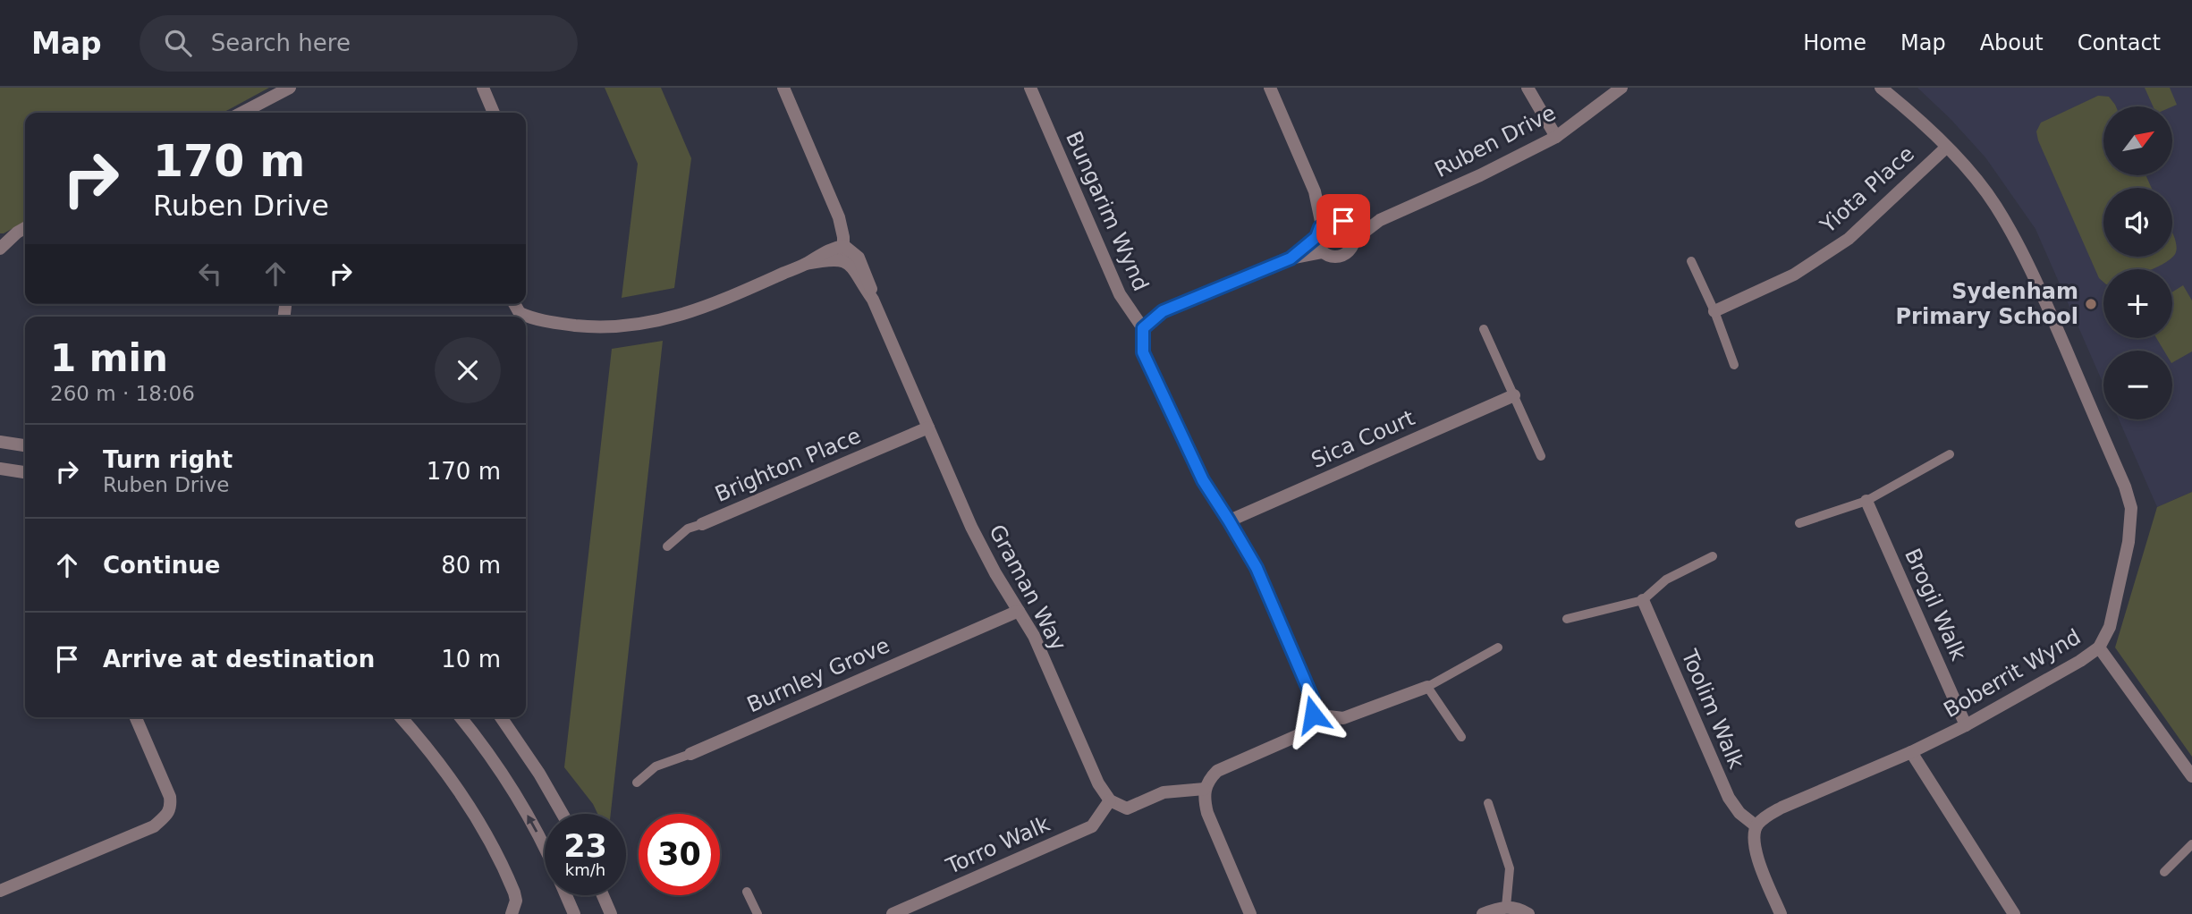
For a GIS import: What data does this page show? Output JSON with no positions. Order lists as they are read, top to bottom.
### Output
{
  "streets": {
    "street": [
      "Ruben Drive",
      "Yiota Place",
      "Bungarim Wynd",
      "Sica Court",
      "Brighton Place",
      "Graman Way",
      "Brogil Walk",
      "Boberrit Wynd",
      "Burnley Grove",
      "Toolim Walk",
      "Torro Walk"
    ]
  },
  "crossings": [
    ["Yiota Place", "Boberrit Wynd"],
    ["Bungarim Wynd", "Sica Court"],
    ["Brighton Place", "Graman Way"],
    ["Graman Way", "Burnley Grove"],
    ["Graman Way", "Torro Walk"],
    ["Brogil Walk", "Boberrit Wynd"],
    ["Boberrit Wynd", "Toolim Walk"]
  ],
  "places": ["Sydenham Primary School"],
  "north": "top right",
  "page": {
    "header": "Map",
    "search": "Search here",
    "nav": [
      "Home",
      "Map",
      "About",
      "Contact"
    ],
    "map_buttons": ["+", "−"],
    "turn": ["170 m", "Ruben Drive"],
    "heading": ["1 min", "260 m · 18:06"],
    "list": [
      {
        "name": "Turn right",
        "note": "Ruben Drive",
        "value": "170 m"
      },
      {
        "name": "Continue",
        "value": "80 m"
      },
      {
        "name": "Arrive at destination",
        "value": "10 m"
      }
    ],
    "speed": "23 km/h",
    "limit": "30"
  }
}
